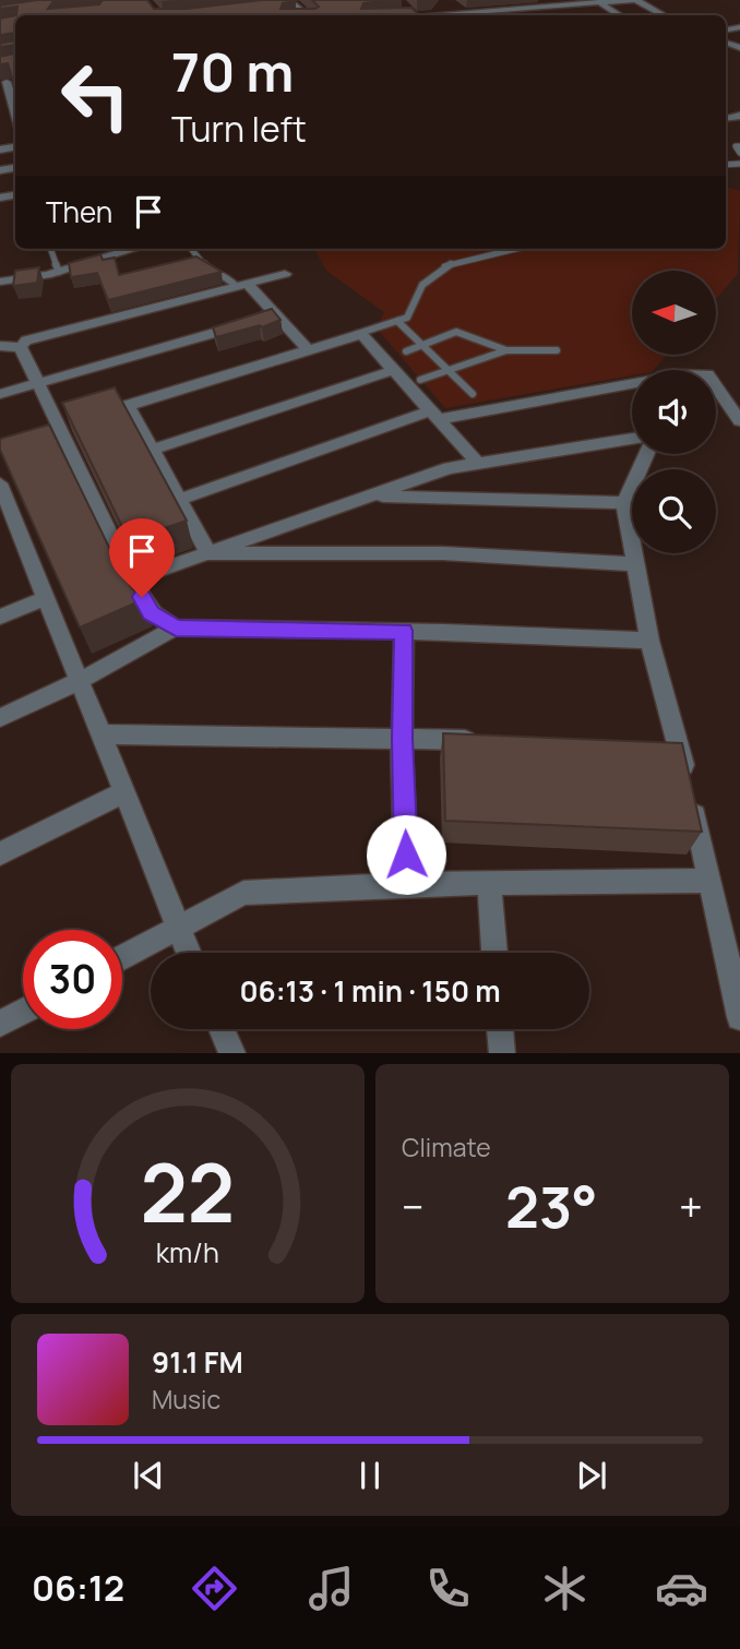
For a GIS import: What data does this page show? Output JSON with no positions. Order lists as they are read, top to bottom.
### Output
{
  "north": "left",
  "page": {
    "turn": ["70 m", "Turn left"],
    "then": "Then",
    "limit": "30",
    "trip": "06:13 · 1 min · 150 m",
    "tile": "Climate",
    "heat": ["−", "23°", "+"],
    "song": ["91.1 FM", "Music"],
    "tabs": "06:12",
    "gauge": ["22", "km/h"]
  }
}
